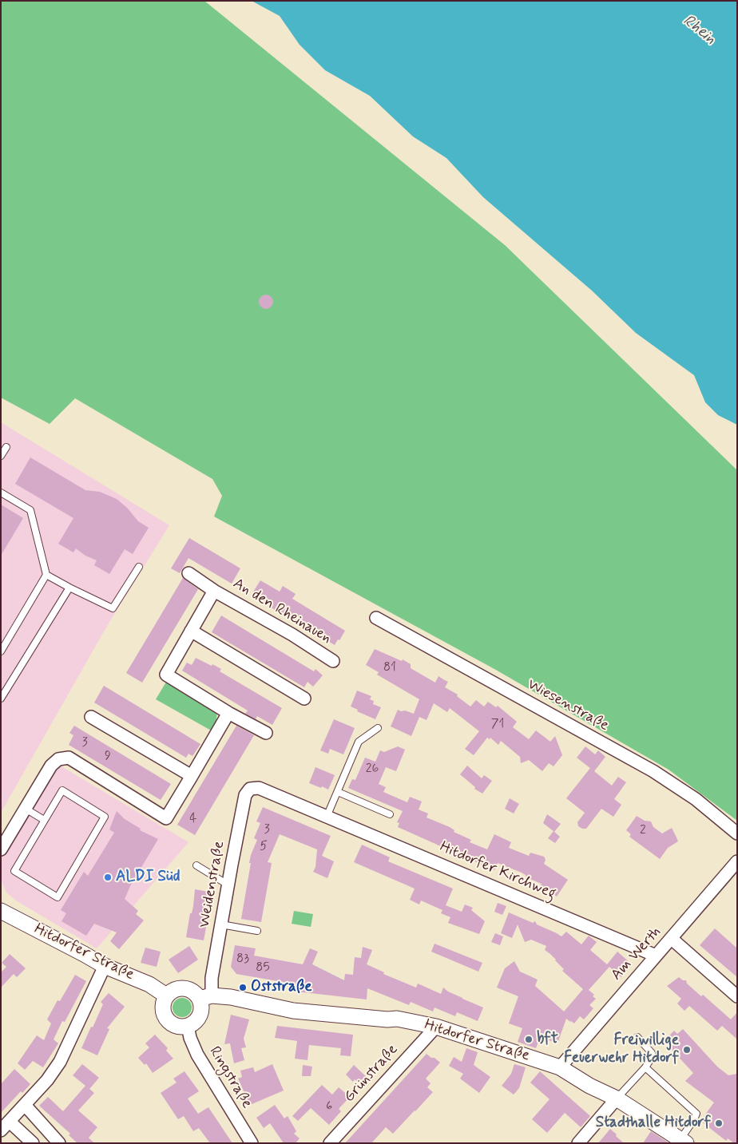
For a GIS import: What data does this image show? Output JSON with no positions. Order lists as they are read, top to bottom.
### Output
{
  "streets": {
    "street": [
      "An den Rheinauen",
      "Wiesenstraße",
      "Hitdorfer Kirchweg",
      "Weidenstraße",
      "Hitdorfer Straße",
      "Am Werth",
      "Grünstraße",
      "Ringstraße"
    ]
  },
  "crossings": [
    ["Hitdorfer Kirchweg", "Weidenstraße"],
    ["Hitdorfer Kirchweg", "Am Werth"],
    ["Weidenstraße", "Hitdorfer Straße"],
    ["Weidenstraße", "Ringstraße"],
    ["Hitdorfer Straße", "Am Werth"],
    ["Hitdorfer Straße", "Grünstraße"],
    ["Hitdorfer Straße", "Ringstraße"]
  ],
  "water": ["Rhein"],
  "places": [
    "ALDI Süd",
    "Oststraße",
    "bft",
    "Freiwillige Feuerwehr Hitdorf",
    "Stadthalle Hitdorf"
  ],
  "house_numbers": [
    "81",
    "71",
    "3",
    "9",
    "26",
    "4",
    "3",
    "2",
    "5",
    "83",
    "85",
    "6"
  ]
}
